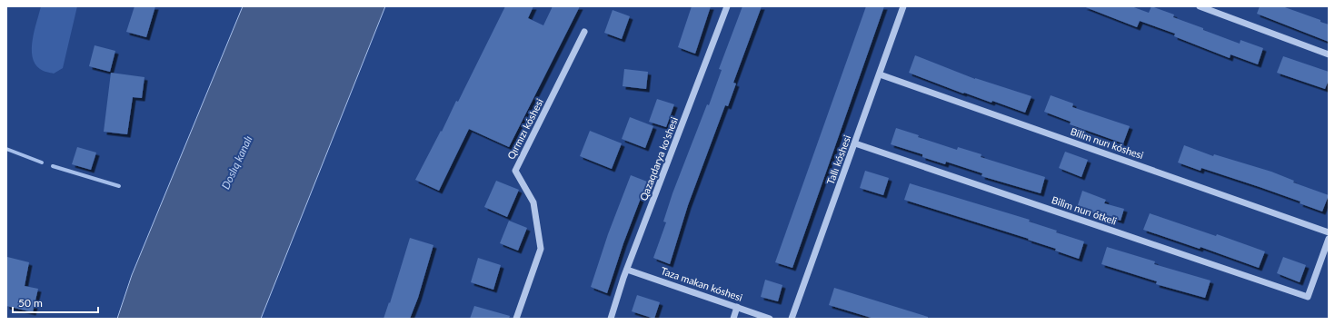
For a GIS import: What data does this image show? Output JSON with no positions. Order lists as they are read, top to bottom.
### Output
{
  "streets": {
    "street": [
      "Qırmızı kóshesi",
      "Bilim nurı kóshesi",
      "Qazaqdarya ko'shesi",
      "Tallı kóshesi",
      "Bilim nurı ótkeli",
      "Taza makan kóshesi"
    ]
  },
  "crossings": [
    ["Bilim nurı kóshesi", "Tallı kóshesi"],
    ["Qazaqdarya ko'shesi", "Taza makan kóshesi"],
    ["Tallı kóshesi", "Bilim nurı ótkeli"]
  ],
  "water": ["Doslıq kanalı"],
  "scale_bar": "50 m"
}
